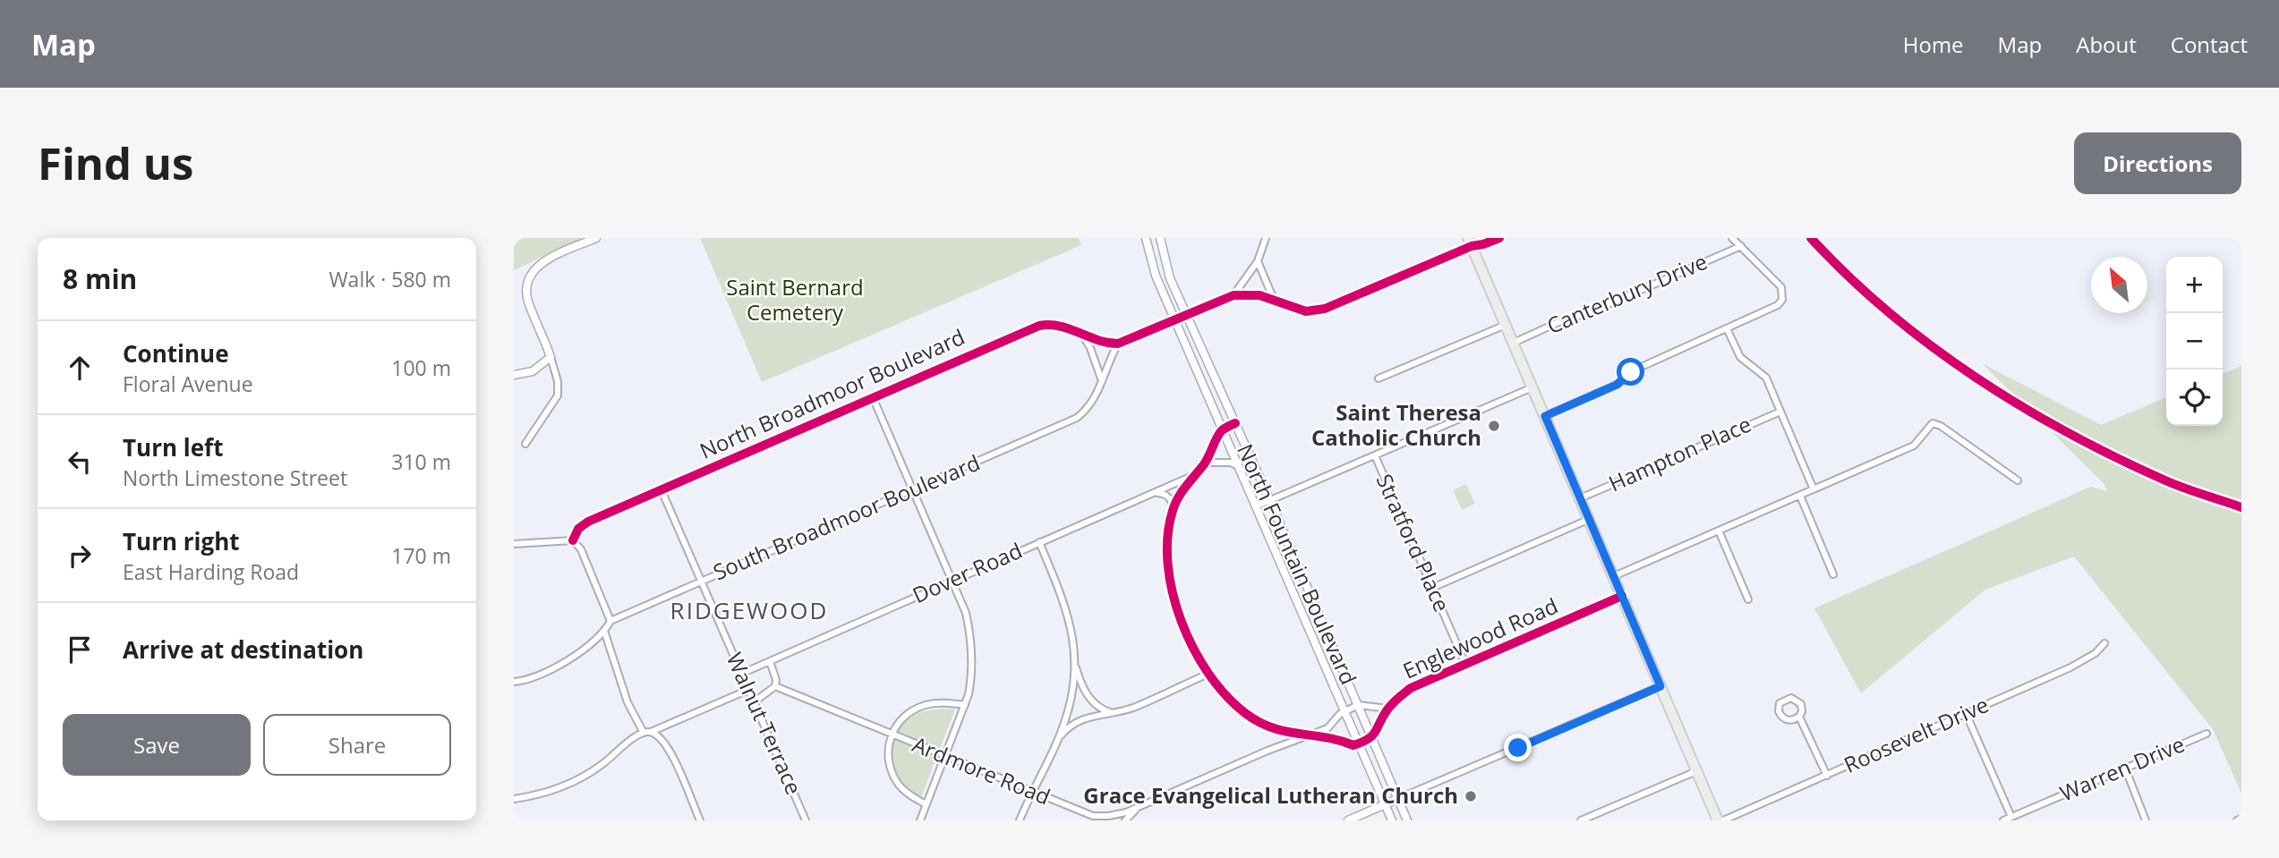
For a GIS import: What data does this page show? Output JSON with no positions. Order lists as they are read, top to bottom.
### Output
{
  "streets": {
    "street": [
      "Canterbury Drive",
      "North Broadmoor Boulevard",
      "Hampton Place",
      "South Broadmoor Boulevard",
      "Stratford Place",
      "North Fountain Boulevard",
      "Dover Road",
      "Englewood Road",
      "Walnut Terrace",
      "Roosevelt Drive",
      "Warren Drive",
      "Ardmore Road"
    ]
  },
  "crossings": [
    ["North Broadmoor Boulevard", "South Broadmoor Boulevard"],
    ["North Broadmoor Boulevard", "Walnut Terrace"],
    ["South Broadmoor Boulevard", "Walnut Terrace"],
    ["Stratford Place", "Englewood Road"],
    ["North Fountain Boulevard", "Englewood Road"],
    ["North Fountain Boulevard", "Ardmore Road"],
    ["Dover Road", "Walnut Terrace"],
    ["Englewood Road", "Ardmore Road"]
  ],
  "districts": ["RIDGEWOOD"],
  "parks": ["Saint Bernard Cemetery"],
  "places": ["Saint Theresa Catholic Church", "Grace Evangelical Lutheran Church"],
  "north": "top left",
  "page": {
    "header": "Map",
    "nav": [
      "Home",
      "Map",
      "About",
      "Contact"
    ],
    "buttons": [
      "Directions",
      ["Save", "Share"]
    ],
    "title": "Find us",
    "heading": ["8 min", "Walk · 580 m"],
    "map_buttons": ["+", "−"],
    "list": [
      ["Continue", "Floral Avenue", "100 m"],
      ["Turn left", "North Limestone Street", "310 m"],
      ["Turn right", "East Harding Road", "170 m"],
      "Arrive at destination"
    ]
  }
}
